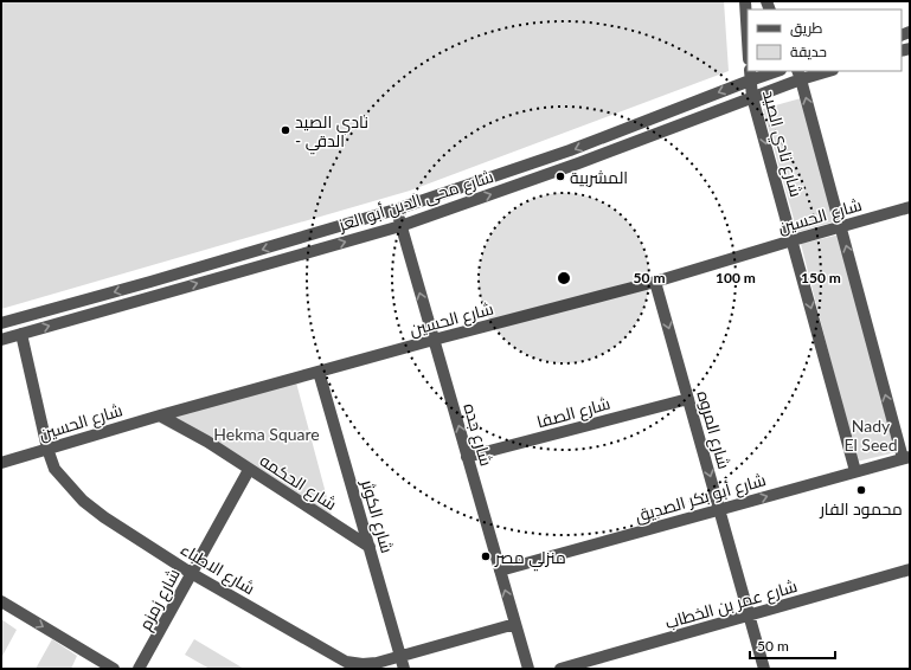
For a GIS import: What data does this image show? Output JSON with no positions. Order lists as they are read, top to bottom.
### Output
{
  "streets": {
    "street": [
      "شارع نادي الصيد",
      "شارع محى الدين أبو العز",
      "شارع الحسين",
      "شارع الصفا",
      "شارع المروه",
      "شارع جده",
      "شارع الحكمه",
      "شارع أبو بكر الصديق",
      "شارع الكوثر",
      "شارع الاطباء",
      "شارع زمزم",
      "شارع عمر بن الخطاب"
    ]
  },
  "crossings": [
    ["شارع نادي الصيد", "شارع محى الدين أبو العز"],
    ["شارع نادي الصيد", "شارع الحسين"],
    ["شارع نادي الصيد", "شارع أبو بكر الصديق"],
    ["شارع محى الدين أبو العز", "شارع جده"],
    ["شارع محى الدين أبو العز", "شارع الاطباء"],
    ["شارع الحسين", "شارع المروه"],
    ["شارع الحسين", "شارع جده"],
    ["شارع الحسين", "شارع الحكمه"],
    ["شارع الحسين", "شارع الكوثر"],
    ["شارع الحسين", "شارع الاطباء"],
    ["شارع الصفا", "شارع المروه"],
    ["شارع الصفا", "شارع جده"],
    ["شارع المروه", "شارع أبو بكر الصديق"],
    ["شارع المروه", "شارع عمر بن الخطاب"],
    ["شارع جده", "شارع أبو بكر الصديق"],
    ["شارع جده", "شارع الاطباء"],
    ["شارع الحكمه", "شارع الكوثر"],
    ["شارع الحكمه", "شارع زمزم"],
    ["شارع الكوثر", "شارع الاطباء"],
    ["شارع الاطباء", "شارع زمزم"]
  ],
  "one_way": ["شارع المروه", "شارع جده"],
  "parks": ["Nady El Seed", "Hekma Square"],
  "places": [
    "نادي الصيد - الدقي",
    "المشربية",
    "محمود الفار",
    "منزلي مصر"
  ],
  "legend": ["طريق", "حديقة"],
  "scale_bar": "50 m",
  "rings": ["50 m", "100 m", "150 m"]
}
